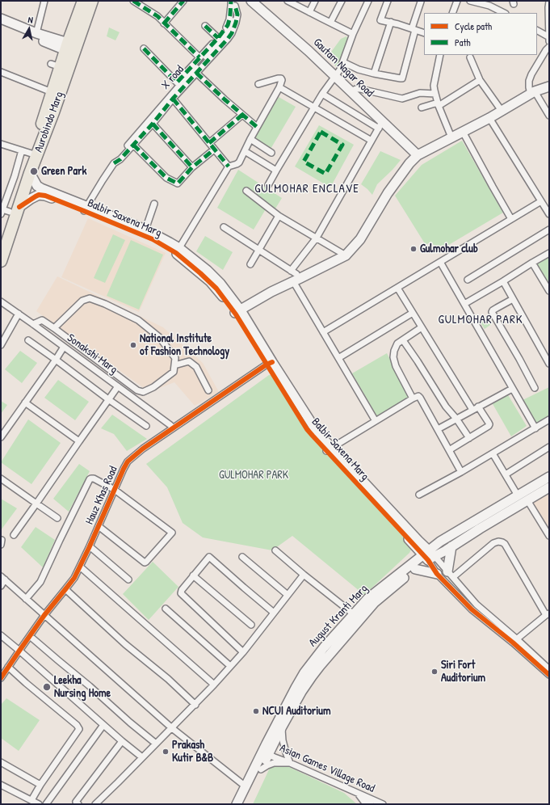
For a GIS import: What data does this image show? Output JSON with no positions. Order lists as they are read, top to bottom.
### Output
{
  "streets": {
    "highway": ["Aurobindo Marg"],
    "street": [
      "Gautam Nagar Road",
      "X road",
      "Balbir Saxena Marg",
      "Sonakshi Marg",
      "Hauz Khas Road",
      "August Kranti Marg",
      "Asian Games Village Road"
    ]
  },
  "crossings": [
    ["Aurobindo Marg", "Balbir Saxena Marg"],
    ["Balbir Saxena Marg", "Hauz Khas Road"],
    ["Balbir Saxena Marg", "August Kranti Marg"],
    ["August Kranti Marg", "Asian Games Village Road"]
  ],
  "districts": ["GULMOHAR ENCLAVE", "GULMOHAR PARK"],
  "parks": ["GULMOHAR PARK"],
  "places": [
    "Green Park",
    "Gulmohar club",
    "National Institute of Fashion Technology",
    "Siri Fort Auditorium",
    "Leekha Nursing Home",
    "NCUI Auditorium",
    "Prakash Kutir B&B"
  ],
  "legend": ["Cycle path", "Path"],
  "north": "top"
}
